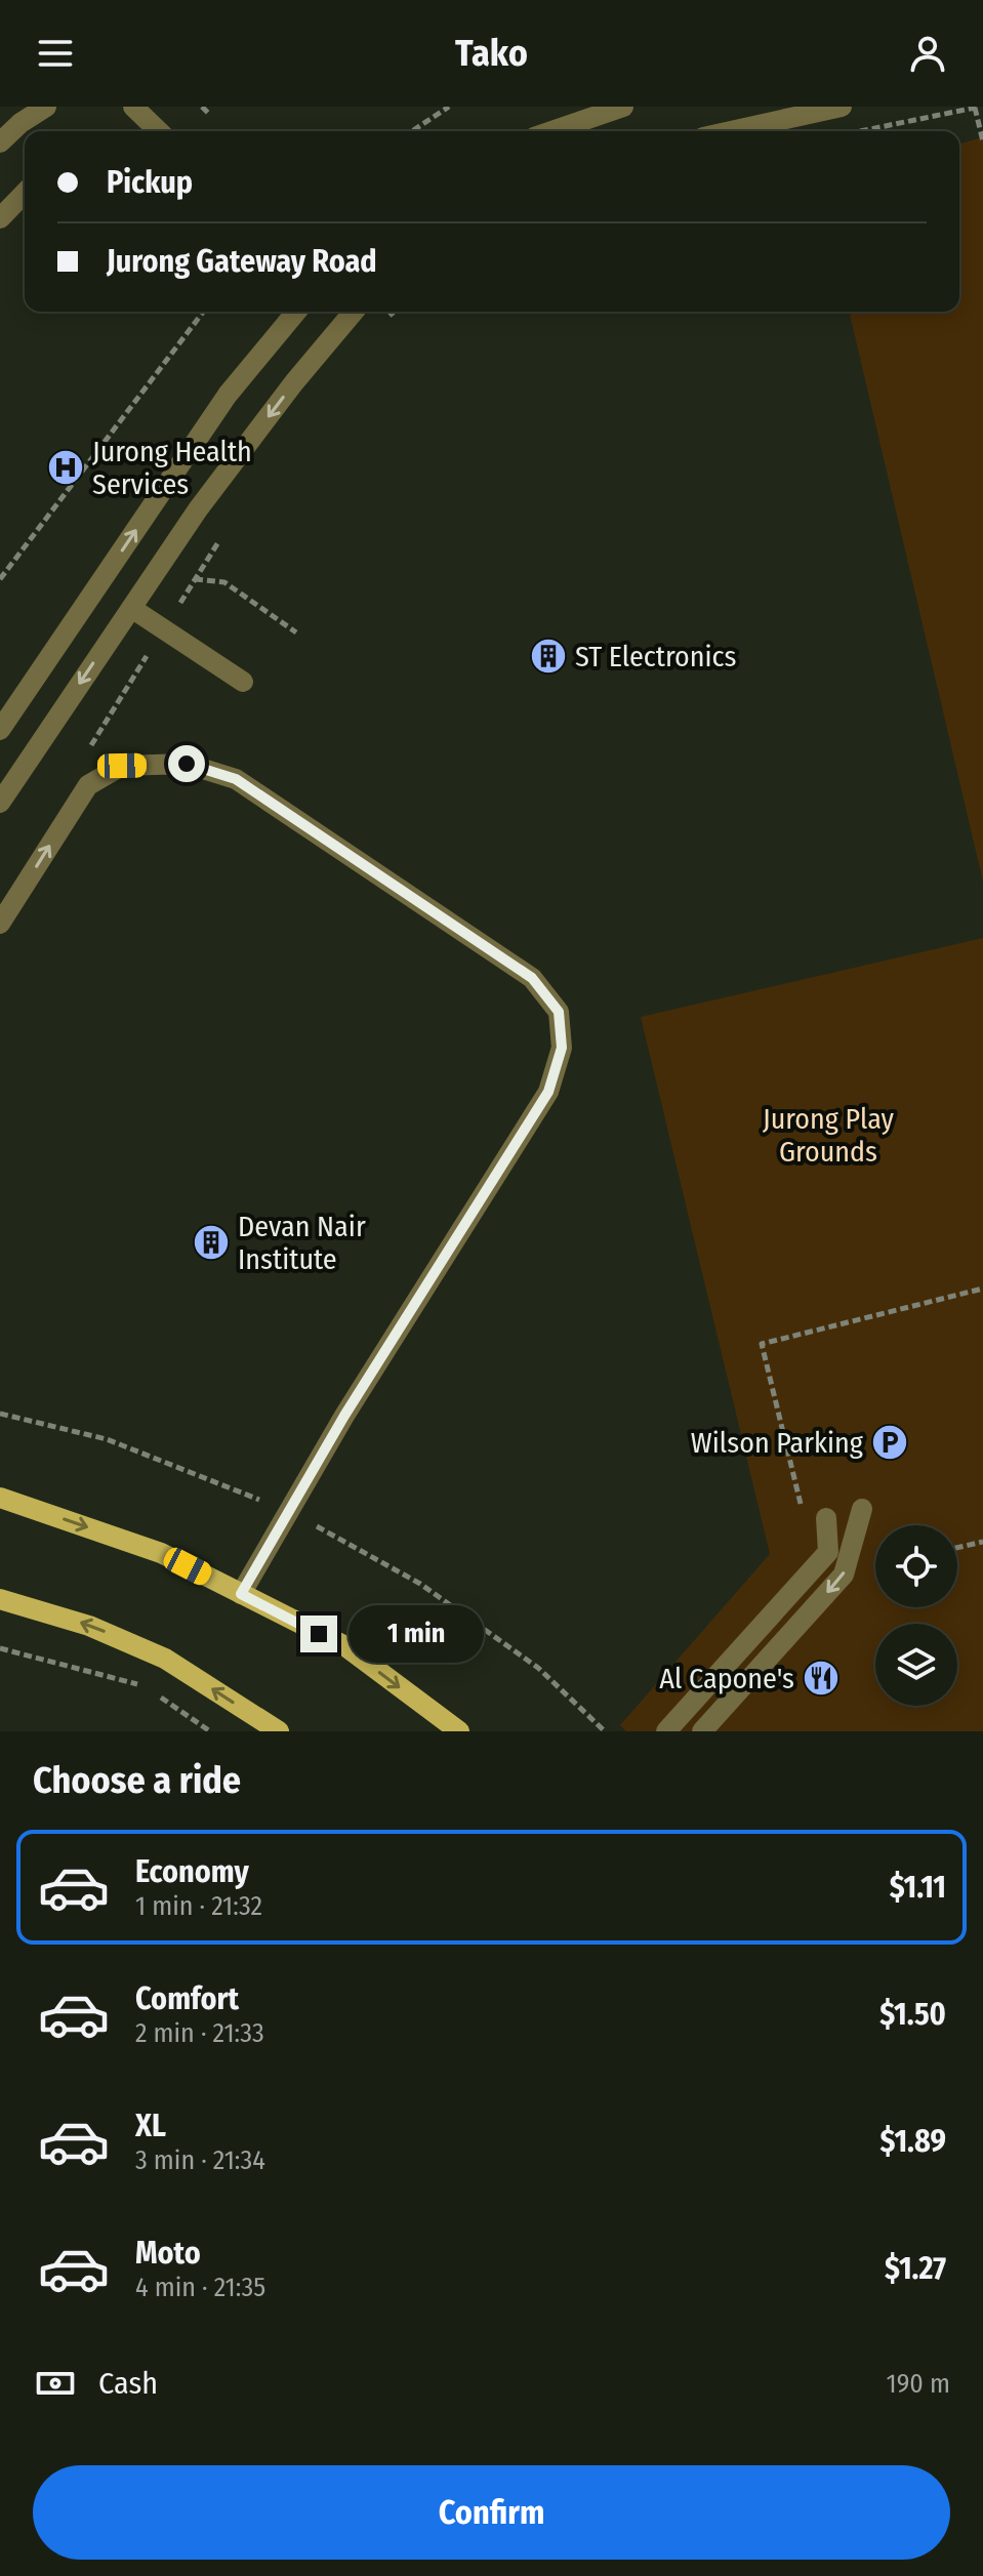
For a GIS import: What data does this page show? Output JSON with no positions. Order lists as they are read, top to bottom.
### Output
{
  "parks": ["Jurong Play Grounds"],
  "places": {
    "hospital": ["Jurong Health Services"],
    "building": ["ST Electronics", "Devan Nair Institute"],
    "parking": ["Wilson Parking"],
    "restaurant": ["Al Capone's"]
  },
  "page": {
    "header": "Tako",
    "banner": ["Pickup", "Jurong Gateway Road"],
    "bubble": "1 min",
    "heading": "Choose a ride",
    "list": [
      {
        "name": "Economy",
        "note": "1 min · 21:32",
        "value": "$1.11"
      },
      {
        "name": "Comfort",
        "note": "2 min · 21:33",
        "value": "$1.50"
      },
      {
        "name": "XL",
        "note": "3 min · 21:34",
        "value": "$1.89"
      },
      {
        "name": "Moto",
        "note": "4 min · 21:35",
        "value": "$1.27"
      }
    ],
    "pay": ["Cash", "190 m"],
    "buttons": "Confirm"
  }
}
